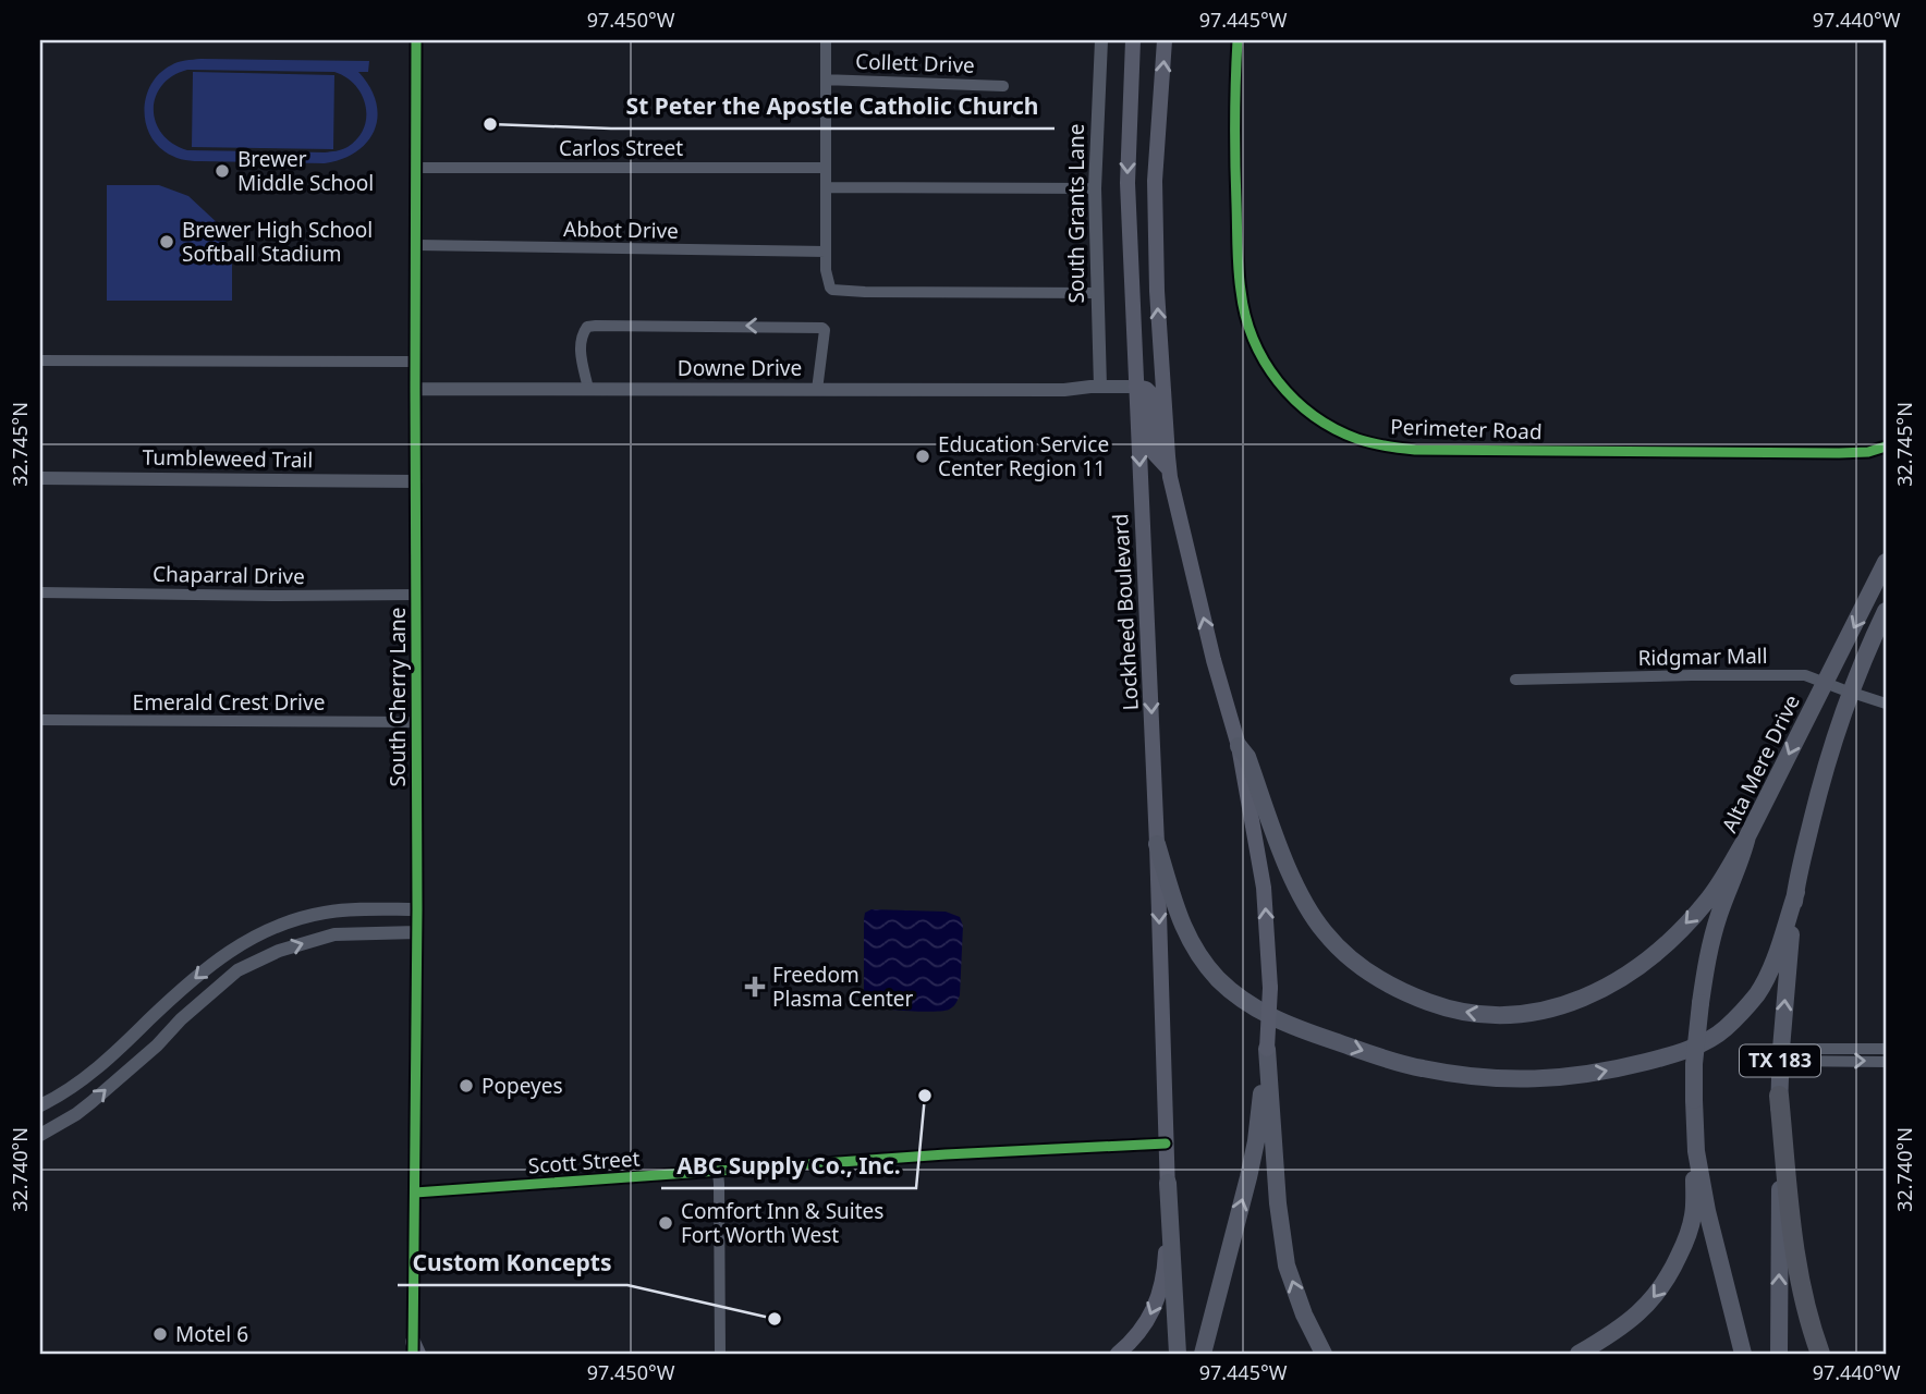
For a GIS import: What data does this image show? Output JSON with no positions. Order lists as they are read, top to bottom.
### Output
{
  "streets": {
    "main road": ["Lockheed Boulevard", "Alta Mere Drive", "TX 183"],
    "street": [
      "Collett Drive",
      "Carlos Street",
      "South Grants Lane",
      "Abbot Drive",
      "Downe Drive",
      "Perimeter Road",
      "Tumbleweed Trail",
      "Chaparral Drive",
      "Ridgmar Mall",
      "South Cherry Lane",
      "Emerald Crest Drive",
      "Scott Street"
    ]
  },
  "crossings": [
    ["Carlos Street", "South Cherry Lane"],
    ["South Grants Lane", "Downe Drive"],
    ["Abbot Drive", "South Cherry Lane"],
    ["Downe Drive", "Lockheed Boulevard"],
    ["Downe Drive", "South Cherry Lane"],
    ["Tumbleweed Trail", "South Cherry Lane"],
    ["Chaparral Drive", "South Cherry Lane"],
    ["Lockheed Boulevard", "Scott Street"],
    ["Ridgmar Mall", "Alta Mere Drive"],
    ["Ridgmar Mall", "TX 183"],
    ["South Cherry Lane", "Emerald Crest Drive"],
    ["South Cherry Lane", "Scott Street"]
  ],
  "places": {
    "other": [
      "St Peter the Apostle Catholic Church",
      "Brewer Middle School",
      "Brewer High School Softball Stadium",
      "Education Service Center Region 11",
      "Popeyes",
      "ABC Supply Co., Inc.",
      "Comfort Inn & Suites Fort Worth West",
      "Custom Koncepts",
      "Motel 6"
    ],
    "health": ["Freedom Plasma Center"]
  },
  "coordinates": [
    "97.450°W",
    "97.445°W",
    "97.440°W",
    "32.745°N",
    "32.740°N"
  ]
}
